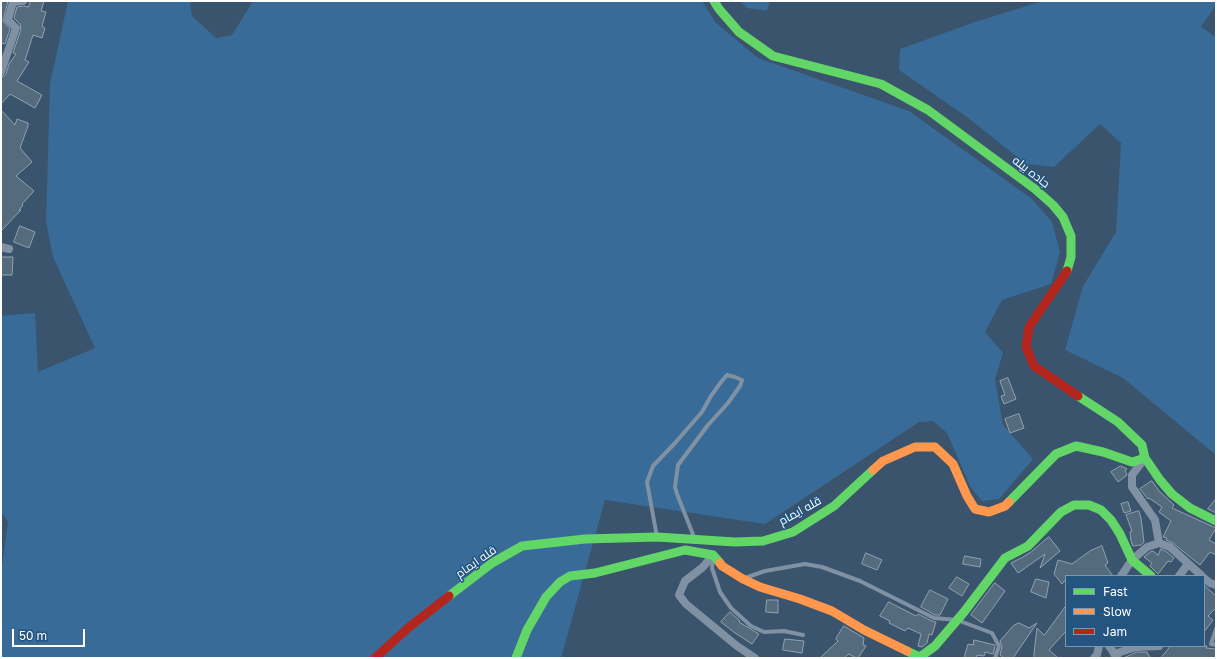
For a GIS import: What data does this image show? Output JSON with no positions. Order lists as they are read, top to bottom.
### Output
{
  "streets": {
    "street": ["جاده بیله", "قله ایمام"]
  },
  "crossings": [
    ["جاده بیله", "قله ایمام"]
  ],
  "legend": ["Fast", "Slow", "Jam"],
  "scale_bar": "50 m"
}
